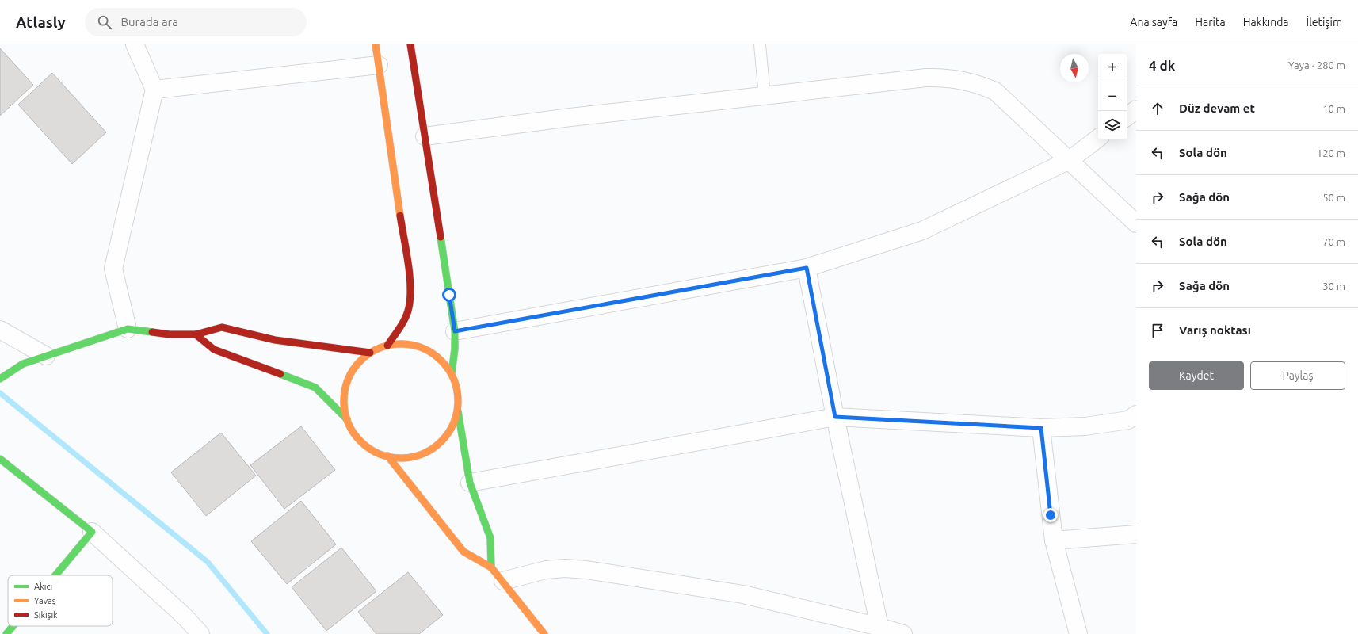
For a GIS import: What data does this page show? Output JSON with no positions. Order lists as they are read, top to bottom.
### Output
{
  "legend": ["Akıcı", "Yavaş", "Sıkışık"],
  "north": "bottom",
  "page": {
    "header": "Atlasly",
    "search": "Burada ara",
    "nav": [
      "Ana sayfa",
      "Harita",
      "Hakkında",
      "İletişim"
    ],
    "heading": ["4 dk", "Yaya · 280 m"],
    "map_buttons": ["+", "−"],
    "list": [
      ["Düz devam et", "10 m"],
      ["Sola dön", "120 m"],
      ["Sağa dön", "50 m"],
      ["Sola dön", "70 m"],
      ["Sağa dön", "30 m"],
      "Varış noktası"
    ],
    "buttons": ["Kaydet", "Paylaş"]
  }
}
